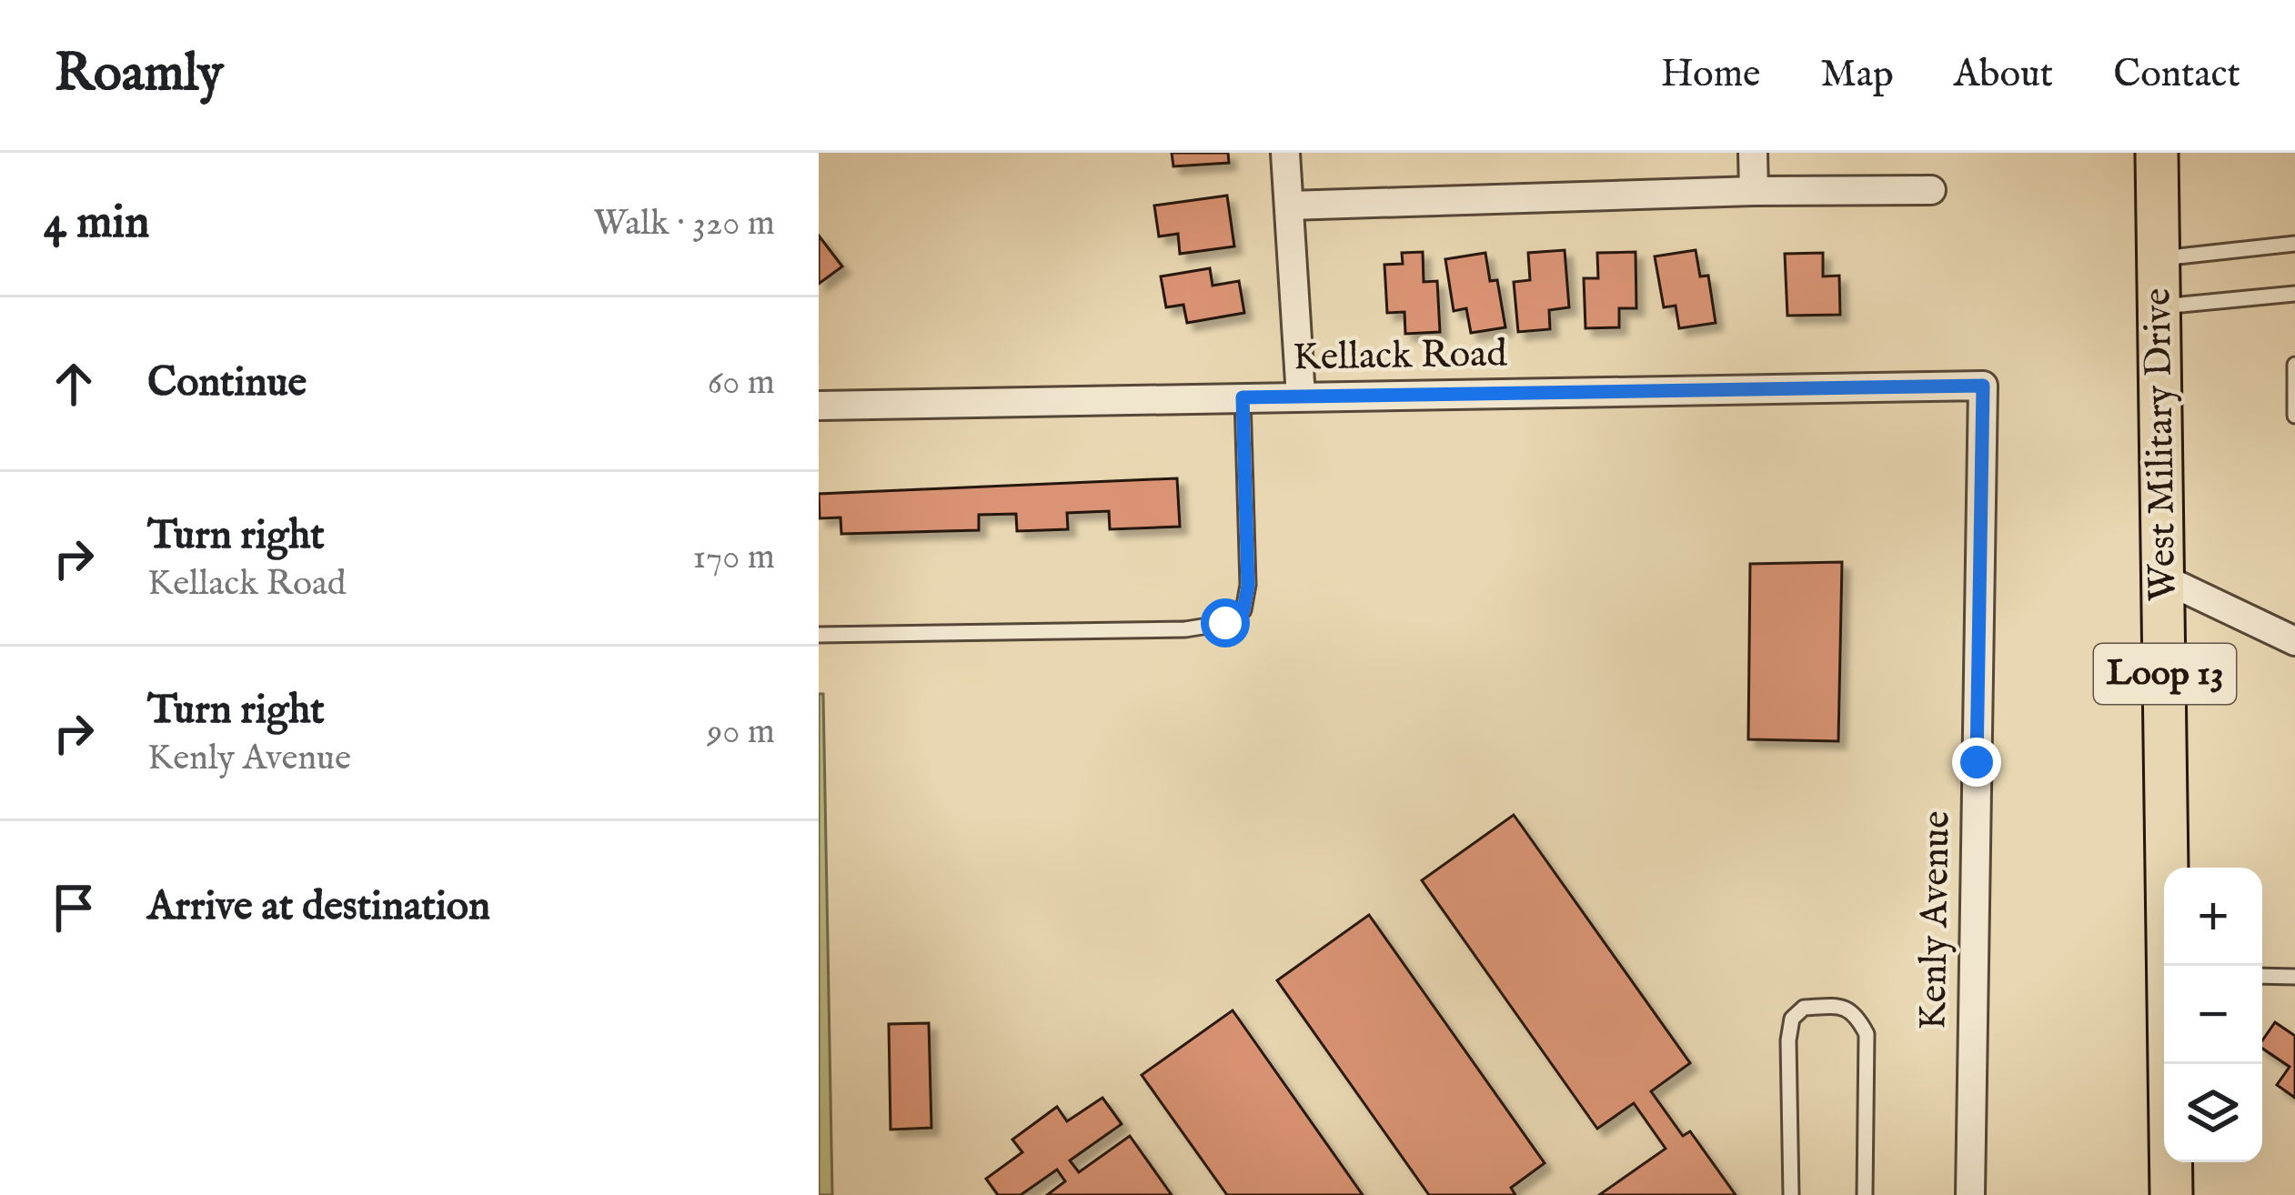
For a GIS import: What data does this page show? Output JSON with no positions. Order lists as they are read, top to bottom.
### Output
{
  "streets": {
    "main road": ["West Military Drive", "Loop 13"],
    "street": ["Kellack Road", "Kenly Avenue"]
  },
  "crossings": [
    ["Kellack Road", "Kenly Avenue"]
  ],
  "page": {
    "header": "Roamly",
    "nav": [
      "Home",
      "Map",
      "About",
      "Contact"
    ],
    "heading": ["4 min", "Walk · 320 m"],
    "list": [
      ["Continue", "60 m"],
      ["Turn right", "Kellack Road", "170 m"],
      ["Turn right", "Kenly Avenue", "90 m"],
      "Arrive at destination"
    ],
    "map_buttons": ["+", "−"]
  }
}
